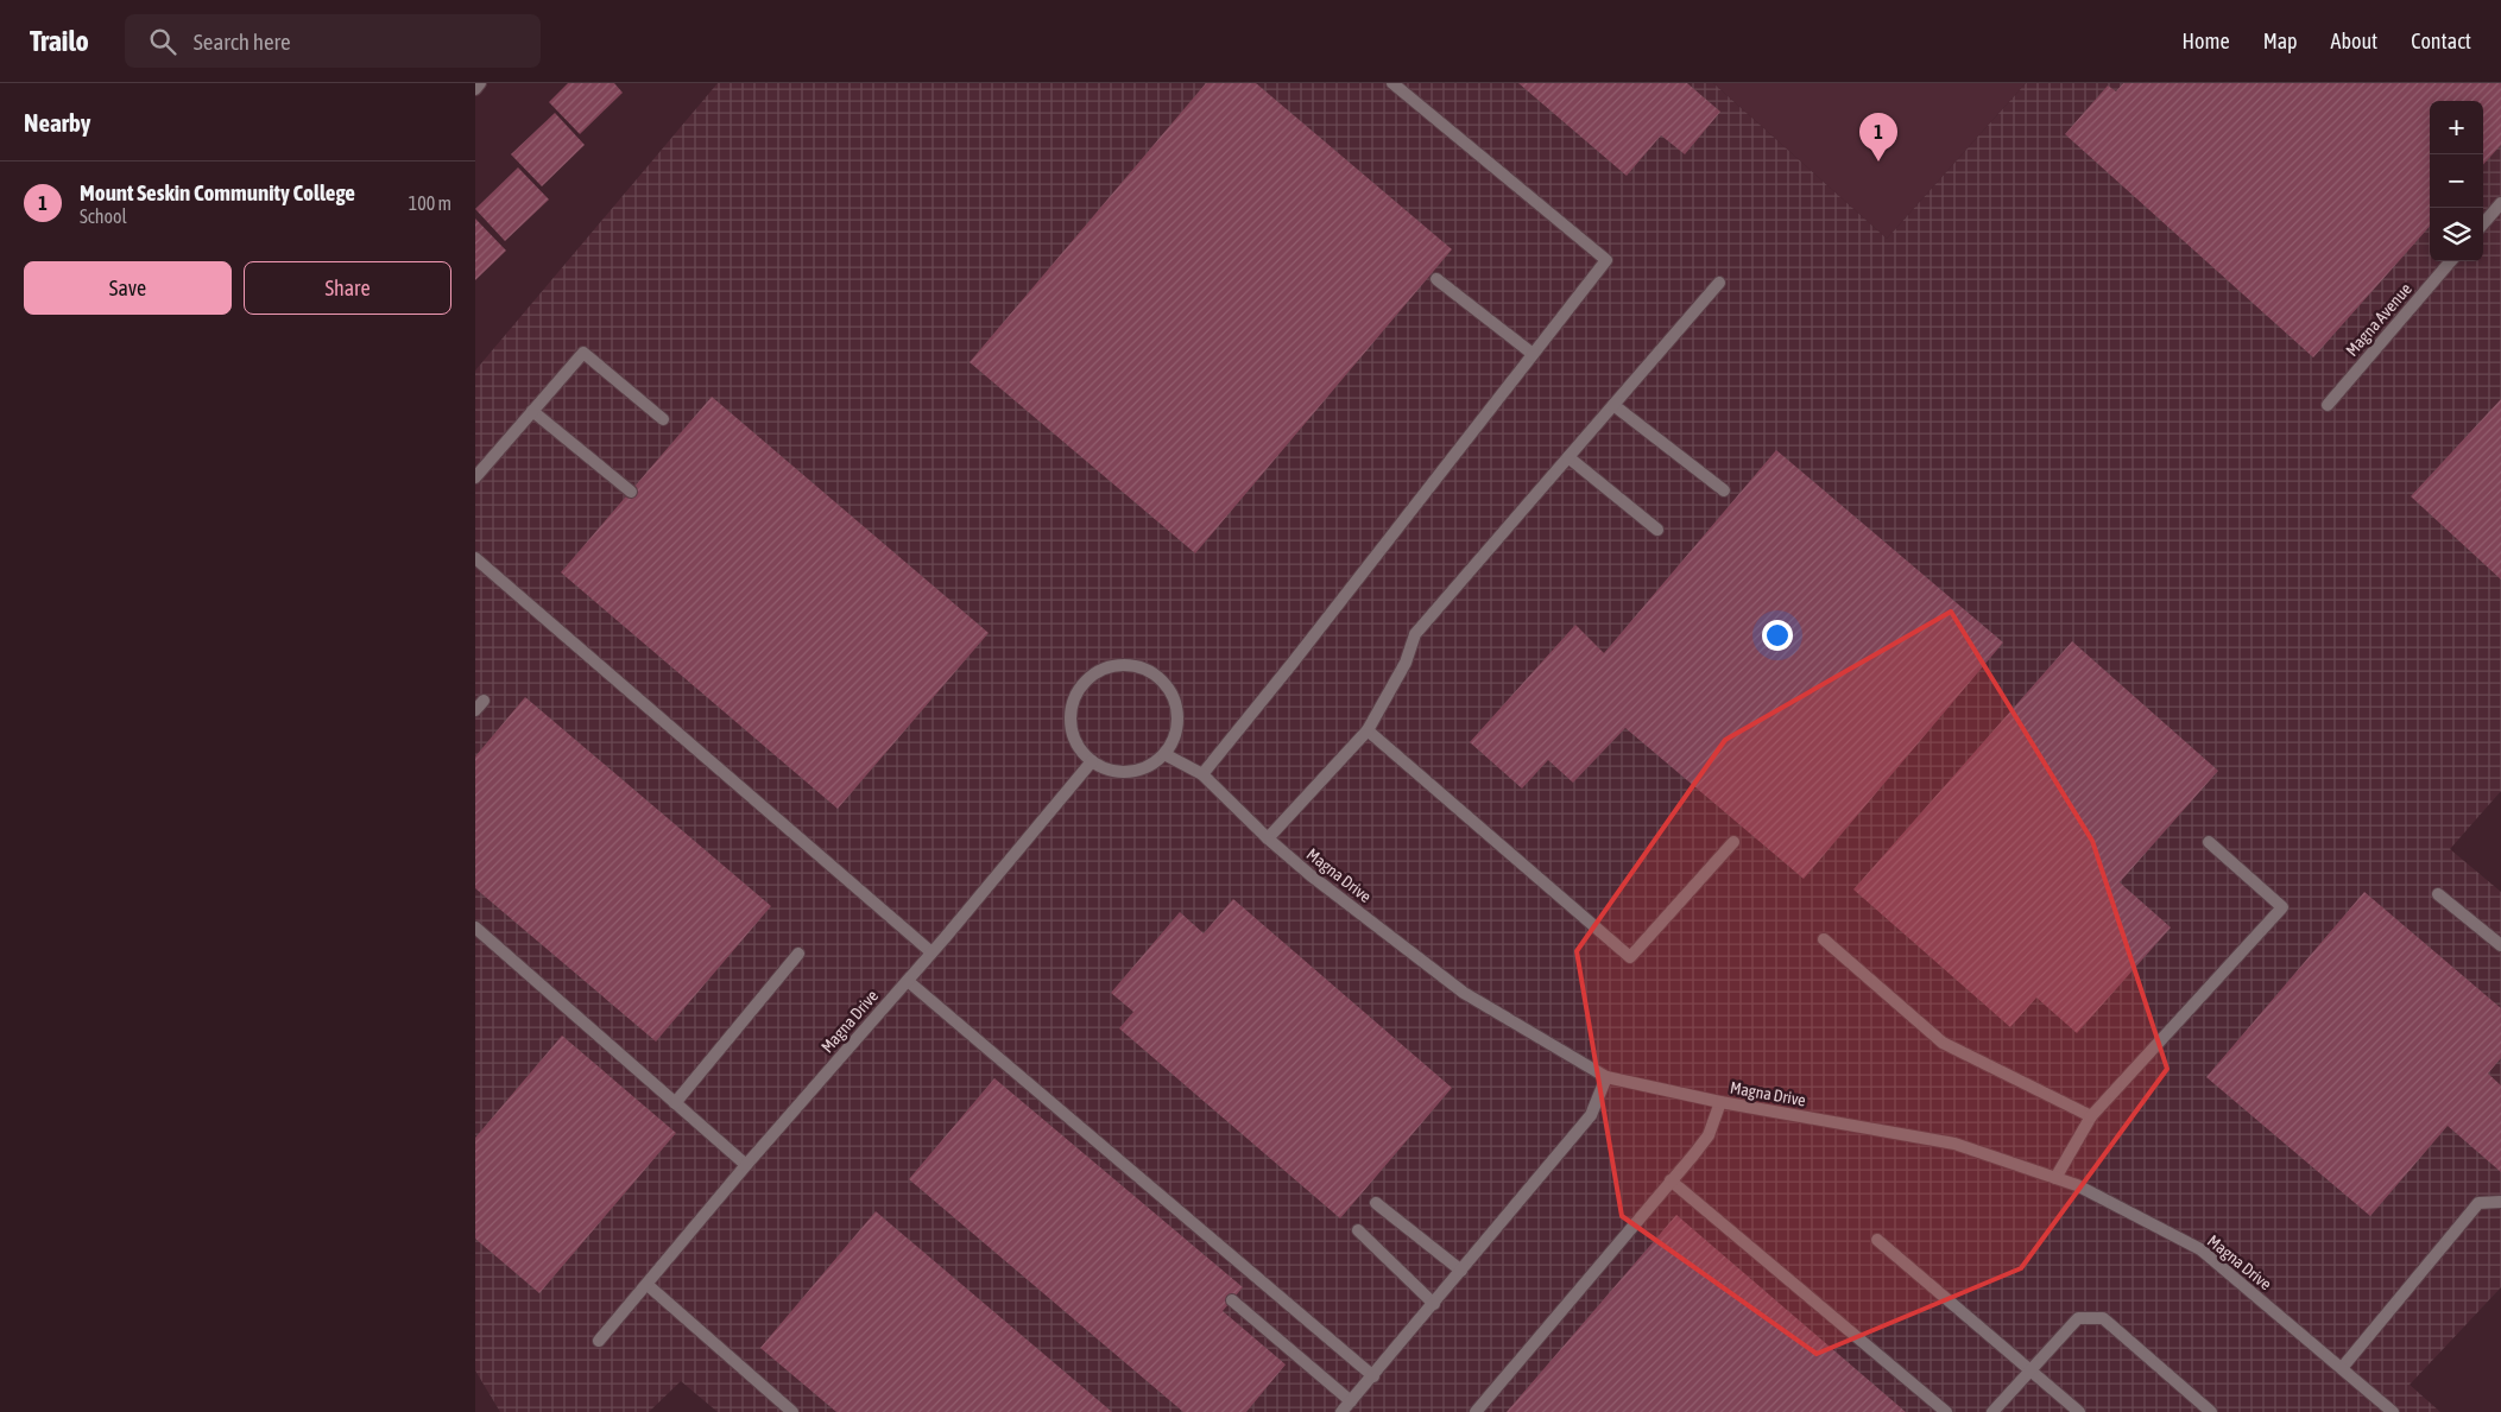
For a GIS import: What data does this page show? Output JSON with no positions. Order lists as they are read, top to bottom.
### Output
{
  "streets": {
    "street": ["Magna Avenue", "Magna Drive"]
  },
  "page": {
    "header": "Trailo",
    "search": "Search here",
    "nav": [
      "Home",
      "Map",
      "About",
      "Contact"
    ],
    "heading": "Nearby",
    "map_buttons": ["+", "−"],
    "pins": "1",
    "list": [
      {
        "mark": "1",
        "name": "Mount Seskin Community College",
        "note": "School",
        "value": "100 m"
      }
    ],
    "buttons": ["Save", "Share"]
  }
}
